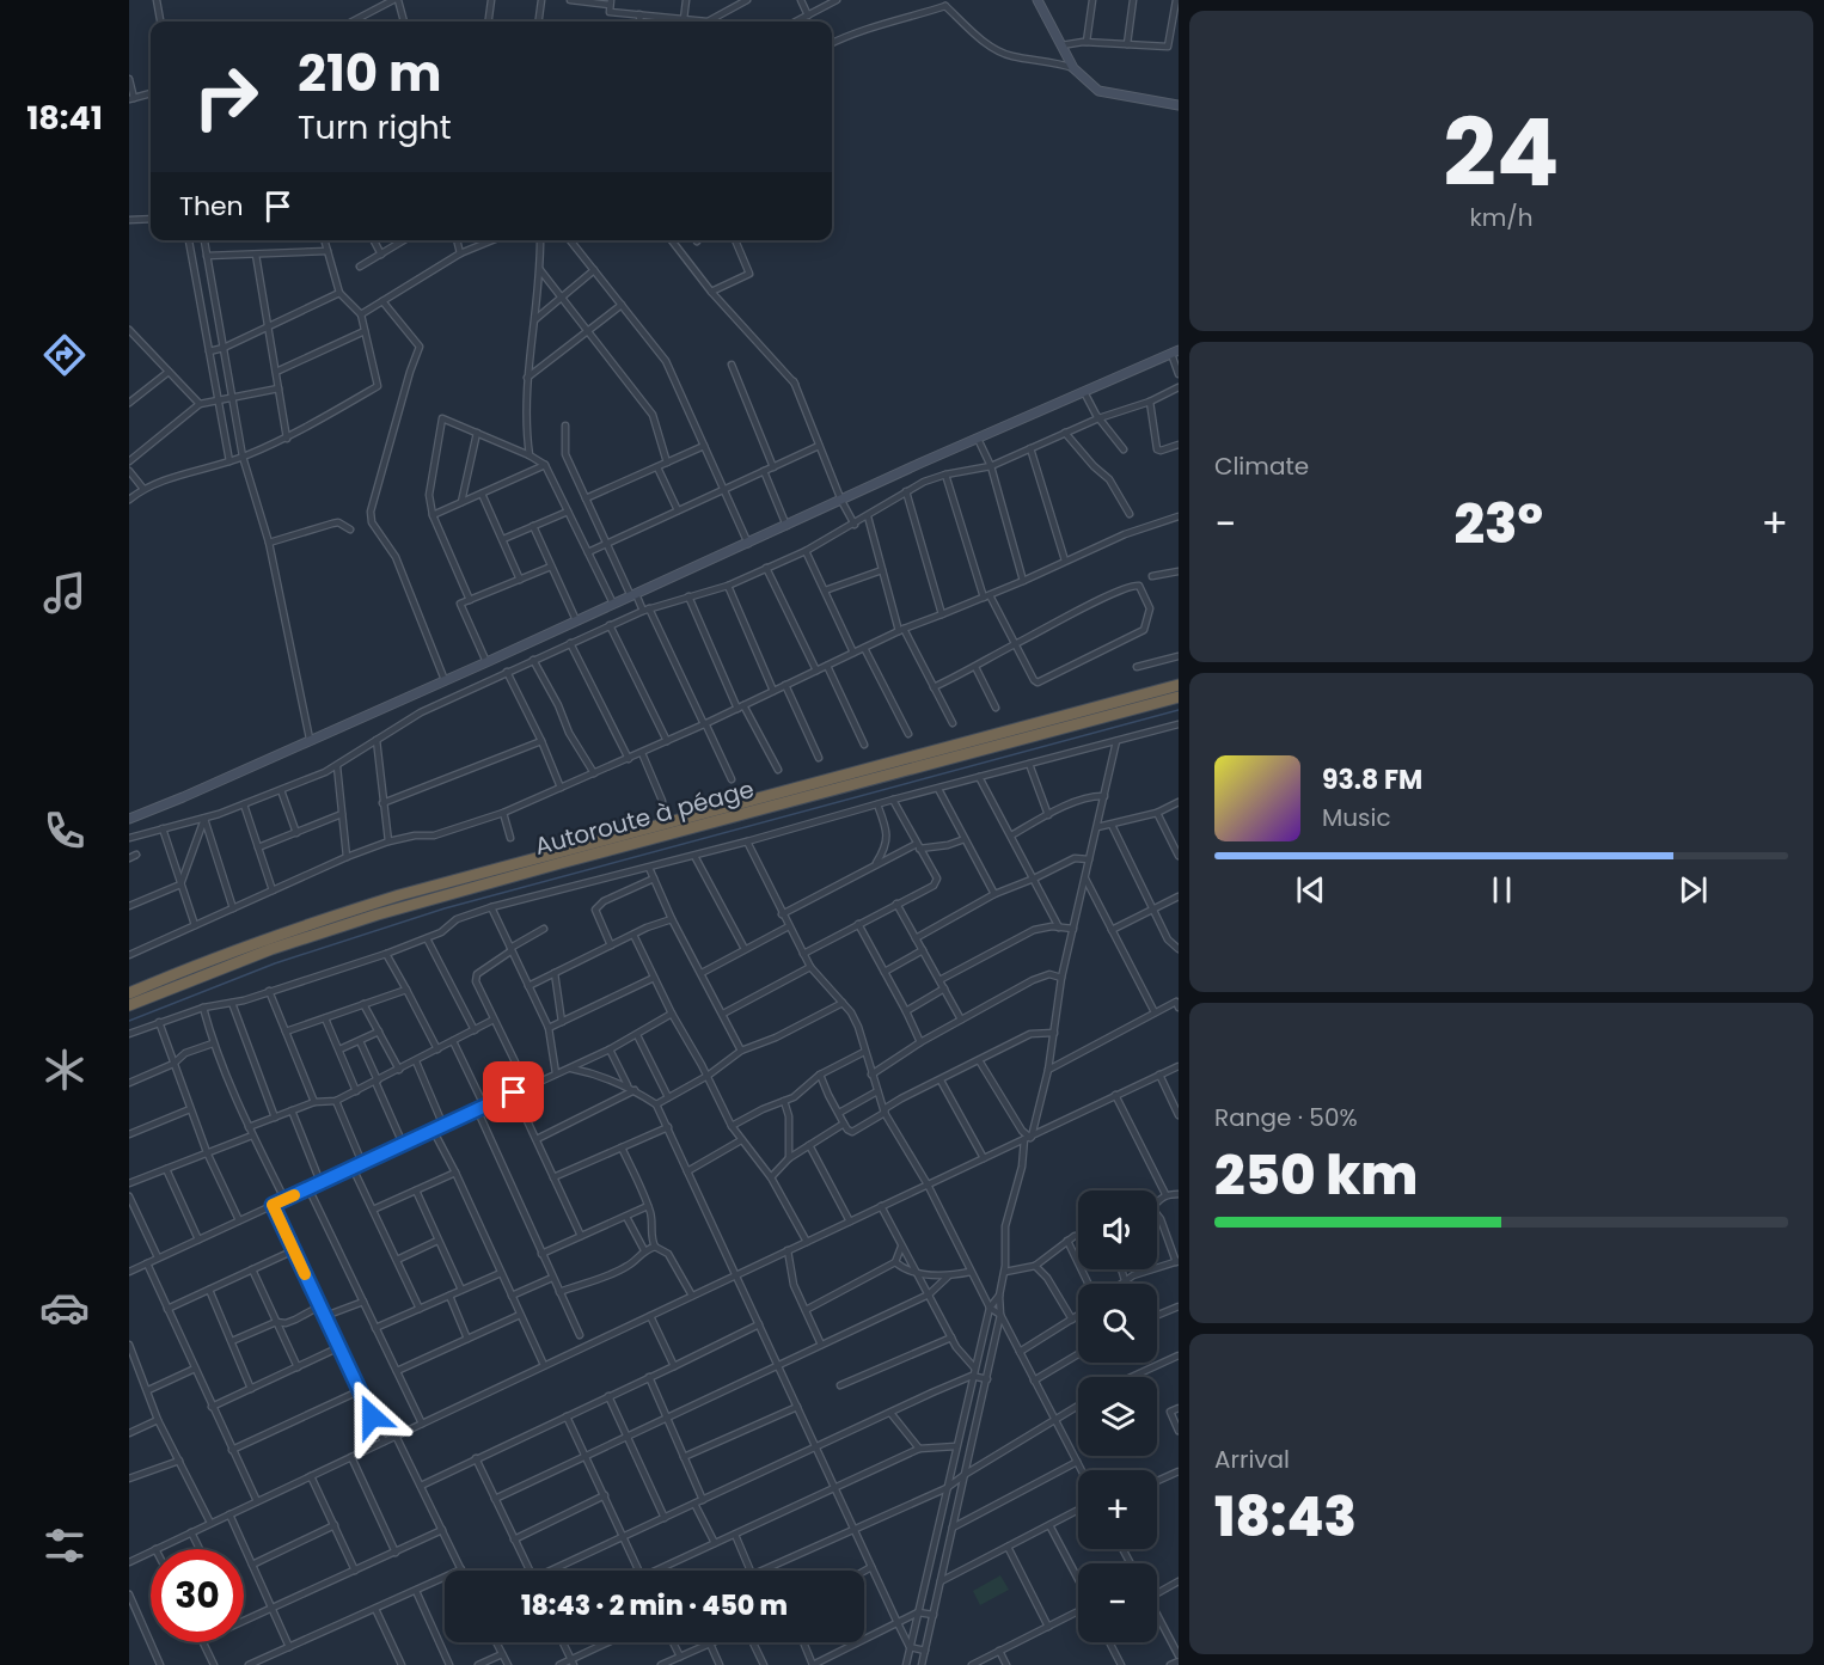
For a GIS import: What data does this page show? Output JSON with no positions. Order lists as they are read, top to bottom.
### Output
{
  "streets": {
    "highway": ["Autoroute à péage"]
  },
  "page": {
    "tabs": "18:41",
    "tile": [
      ["24", "km/h"],
      "Climate",
      ["Range · 50%", "250 km"],
      ["Arrival", "18:43"]
    ],
    "turn": ["210 m", "Turn right"],
    "then": "Then",
    "heat": ["−", "23°", "+"],
    "song": ["93.8 FM", "Music"],
    "map_buttons": ["+", "−"],
    "limit": "30",
    "trip": "18:43 · 2 min · 450 m"
  }
}
